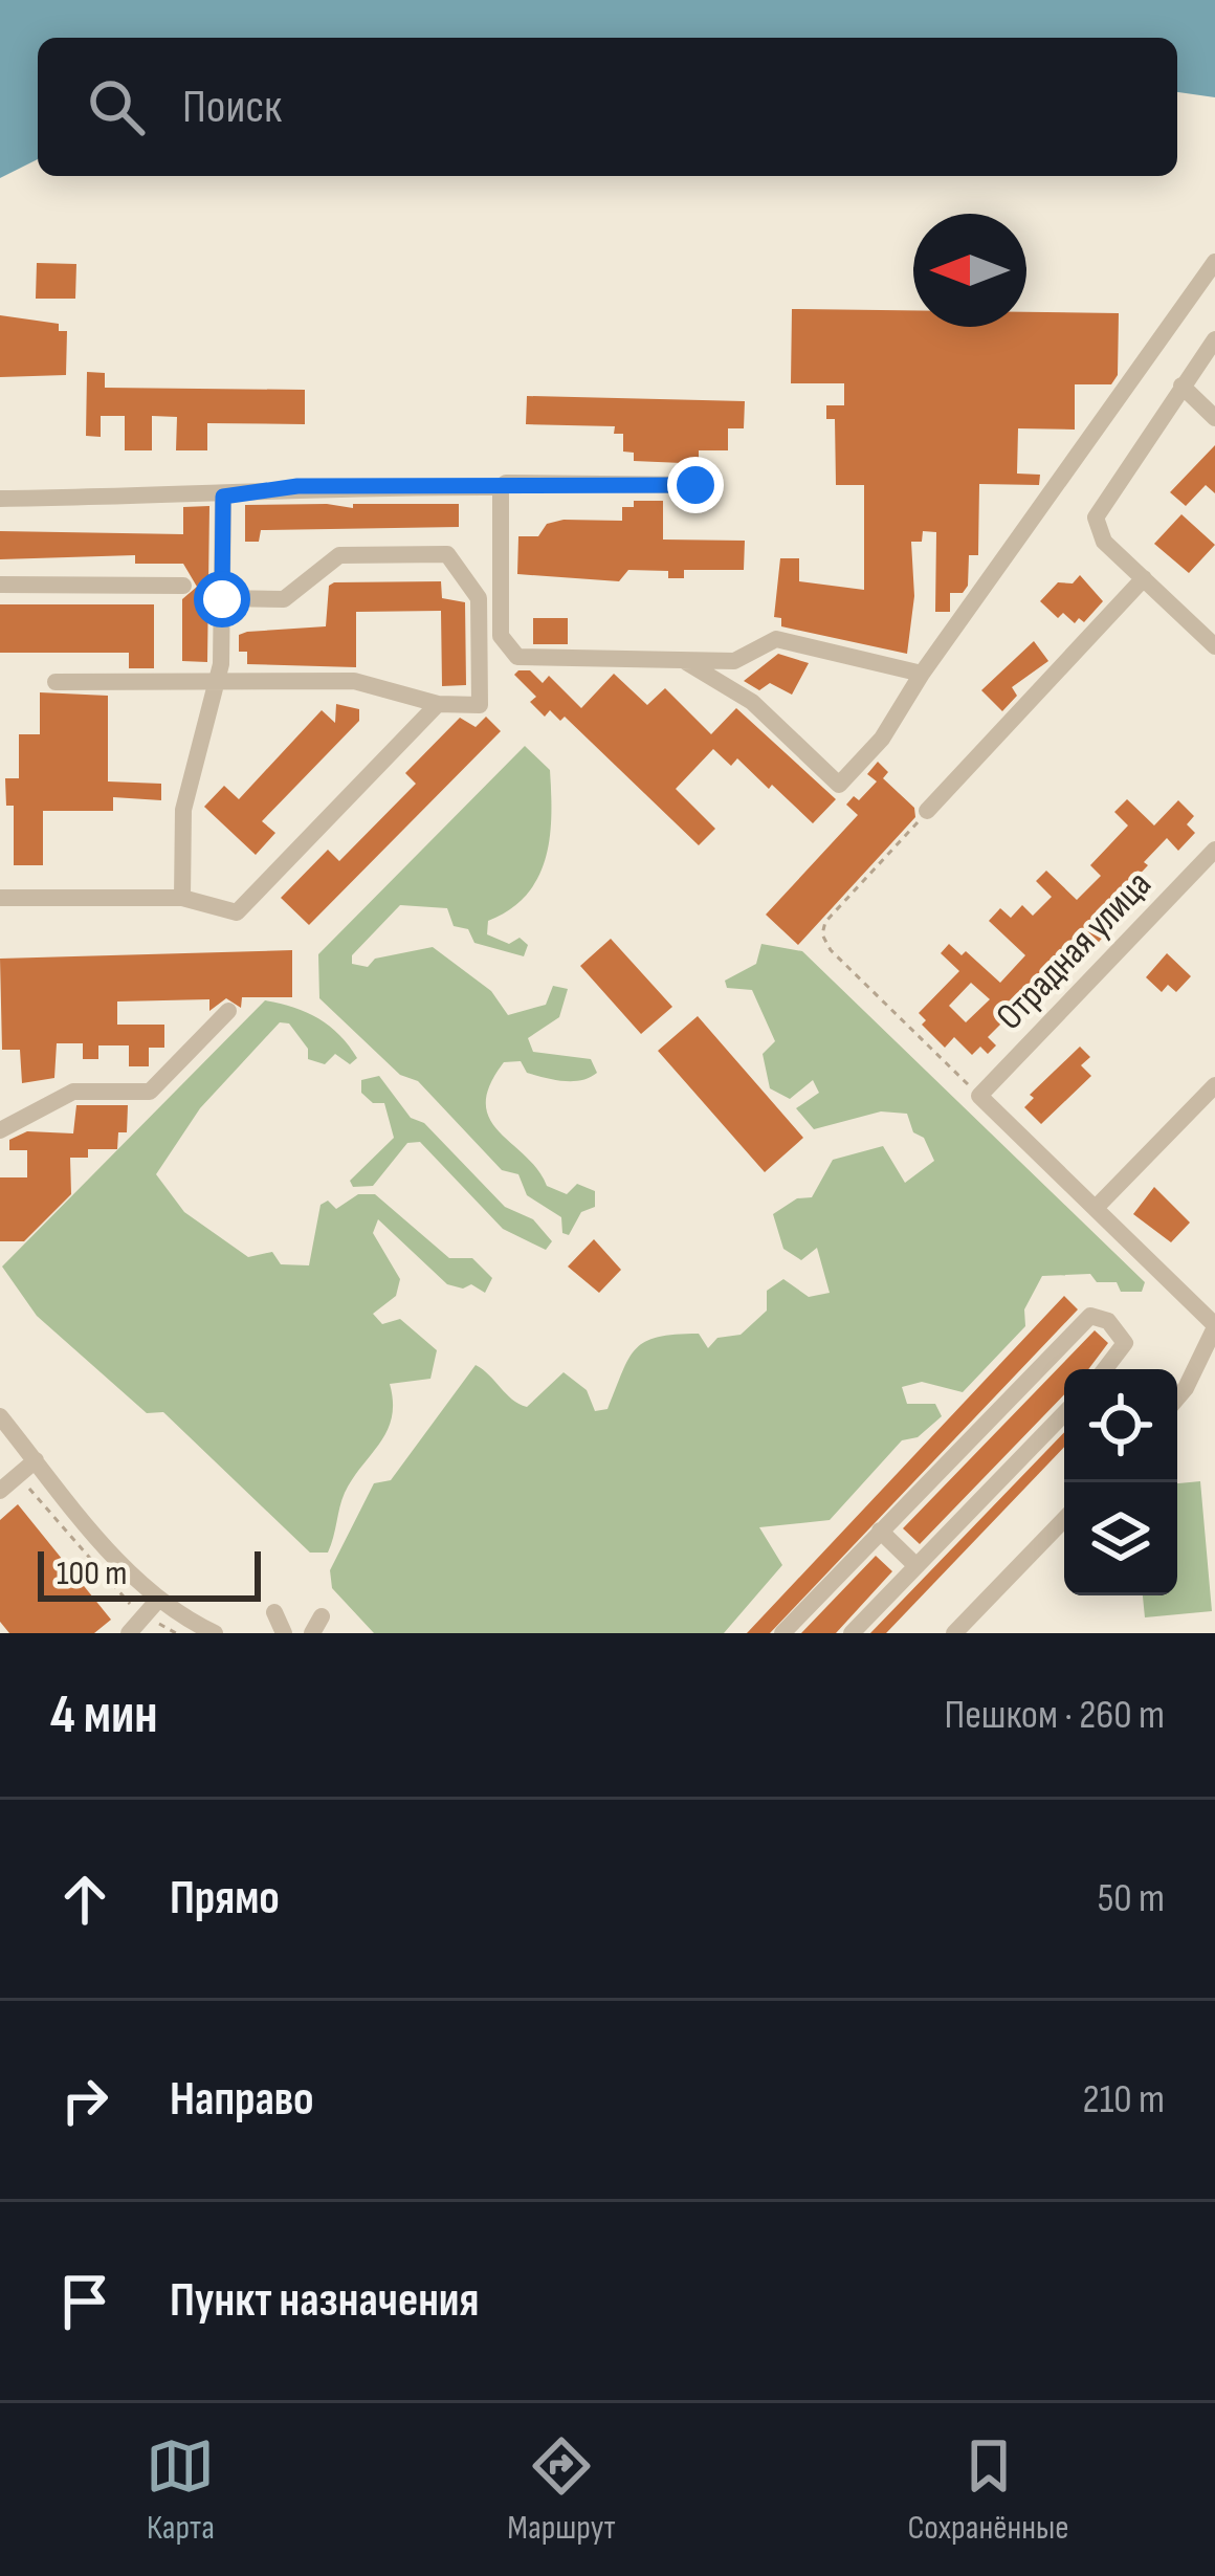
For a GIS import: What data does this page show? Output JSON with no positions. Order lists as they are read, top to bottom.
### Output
{
  "streets": {
    "street": ["Отрадная улица"]
  },
  "scale_bar": "100 m",
  "north": "left",
  "page": {
    "search": "Поиск",
    "scale": "100 m",
    "heading": ["4 мин", "Пешком · 260 m"],
    "list": [
      ["Прямо", "50 m"],
      ["Направо", "210 m"],
      "Пункт назначения"
    ],
    "nav": ["Карта", "Маршрут", "Сохранённые"]
  }
}
